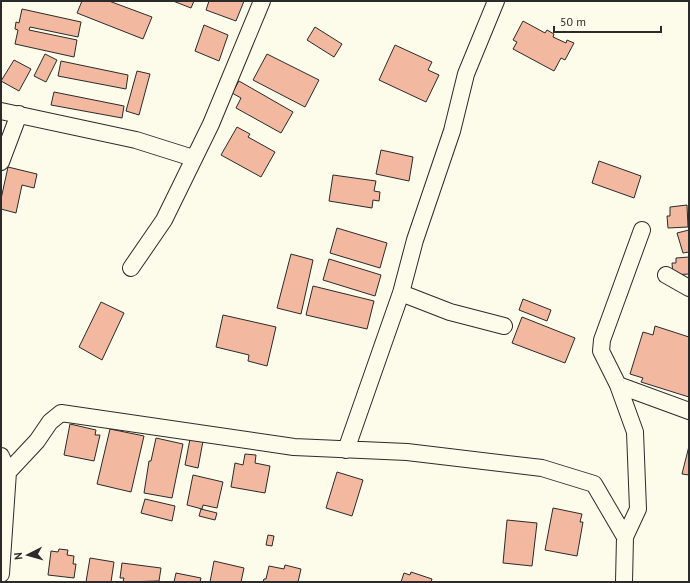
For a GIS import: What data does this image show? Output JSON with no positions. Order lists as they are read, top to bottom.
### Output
{
  "scale_bar": "50 m",
  "north": "left"
}
